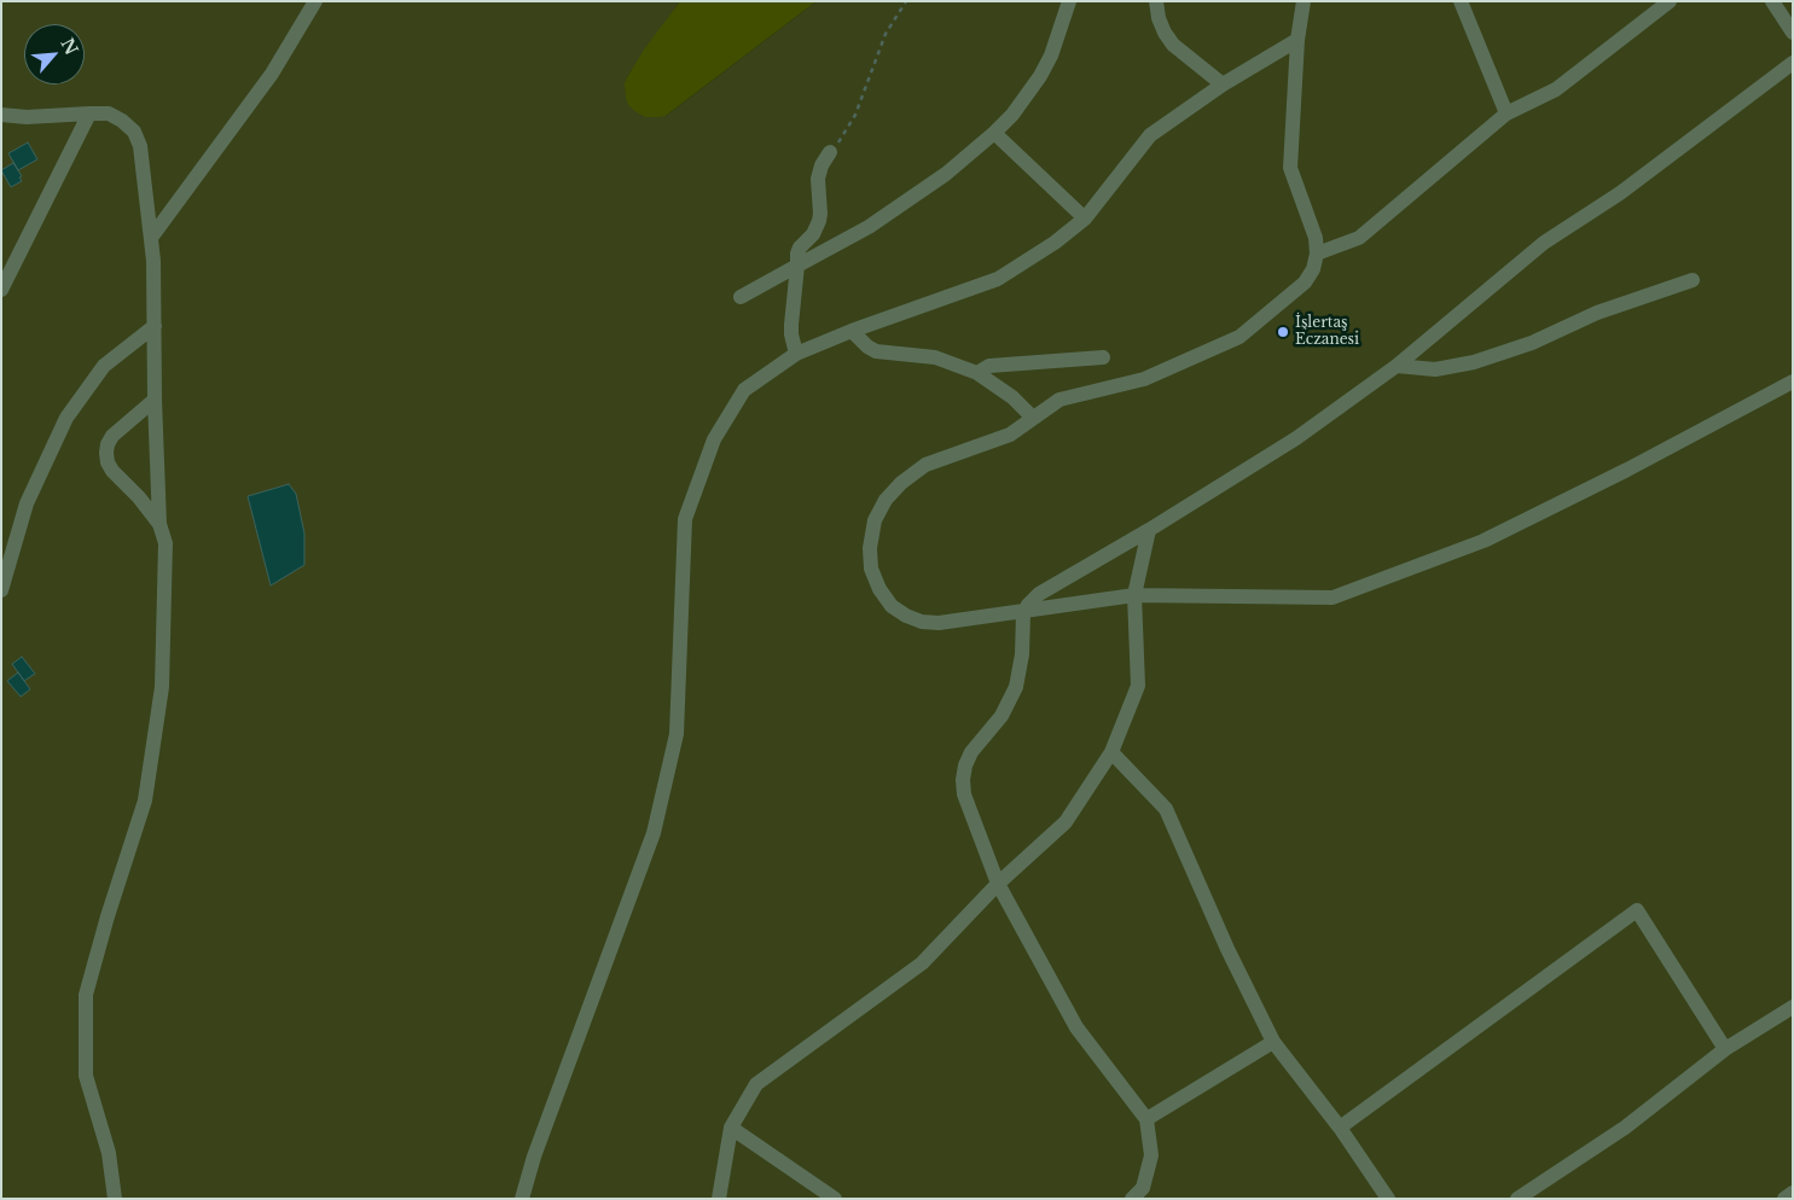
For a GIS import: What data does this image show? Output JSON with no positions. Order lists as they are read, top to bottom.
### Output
{
  "places": ["İşlertaş Eczanesi"],
  "north": "top right"
}
